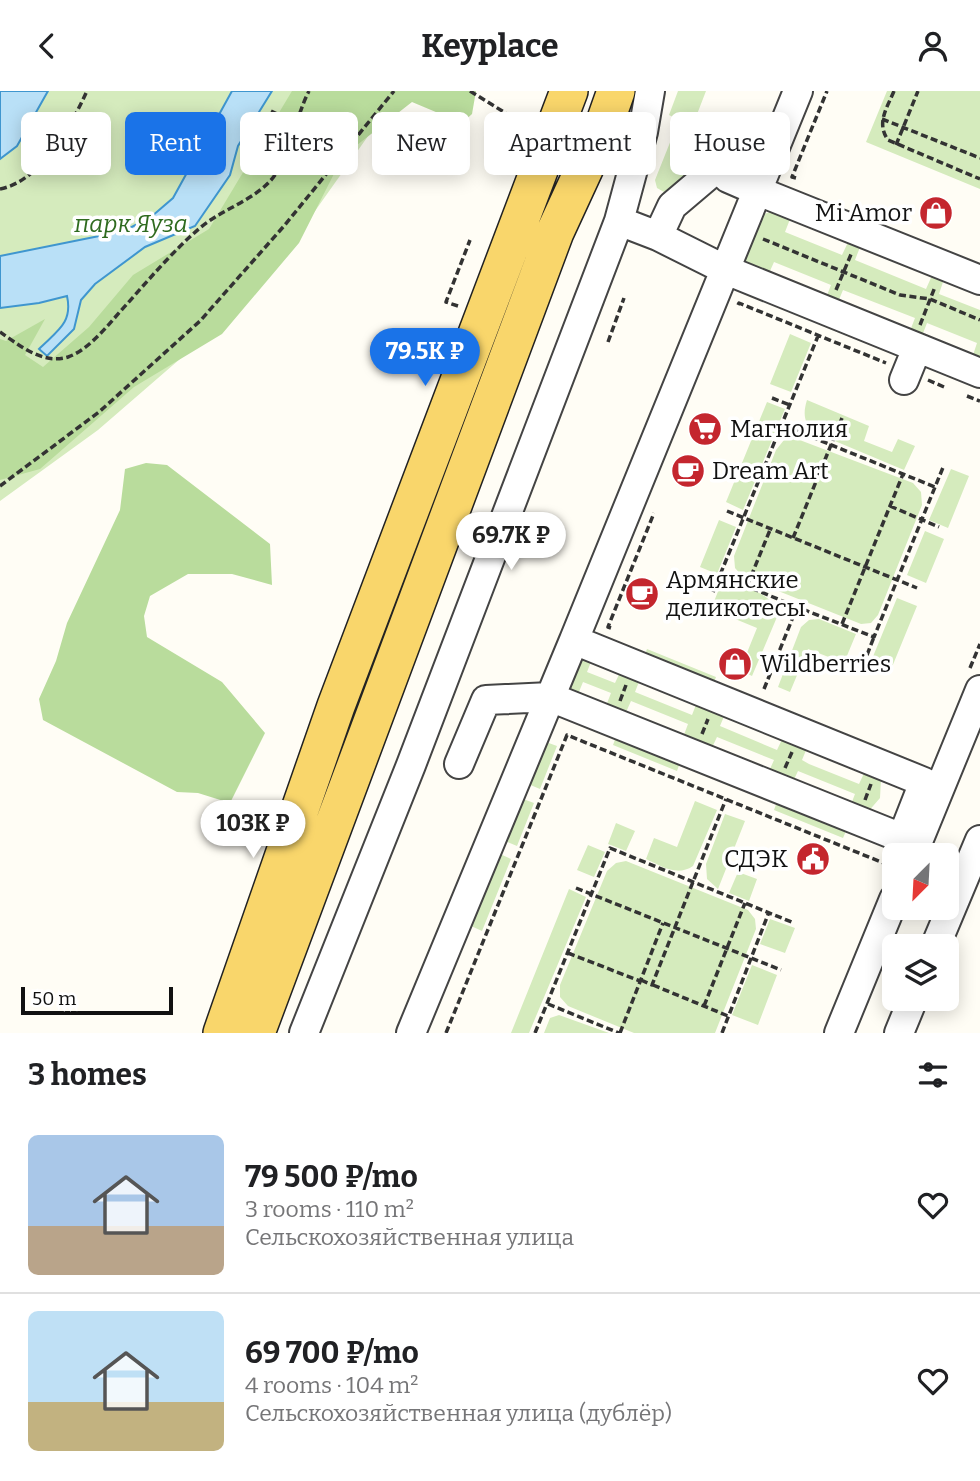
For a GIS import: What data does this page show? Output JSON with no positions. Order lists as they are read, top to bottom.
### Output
{
  "parks": ["парк Яуза"],
  "places": {
    "shop": ["Mi Amor", "Wildberries"],
    "supermarket": ["Магнолия"],
    "cafe": ["Dream Art", "Армянские деликотесы"],
    "public building": ["СДЭК"]
  },
  "scale_bar": "50 m",
  "north": "bottom left",
  "page": {
    "header": "Keyplace",
    "chip": [
      "Buy",
      "Rent",
      "Filters",
      "New",
      "Apartment",
      "House"
    ],
    "price": ["79.5K ₽", "69.7K ₽", "103K ₽"],
    "scale": "50 m",
    "heading": "3 homes",
    "list": [
      {
        "name": "79 500 ₽/mo",
        "note": "3 rooms · 110 m² · Сельскохозяйственная улица"
      },
      {
        "name": "69 700 ₽/mo",
        "note": "4 rooms · 104 m² · Сельскохозяйственная улица (дублёр)"
      }
    ]
  }
}
